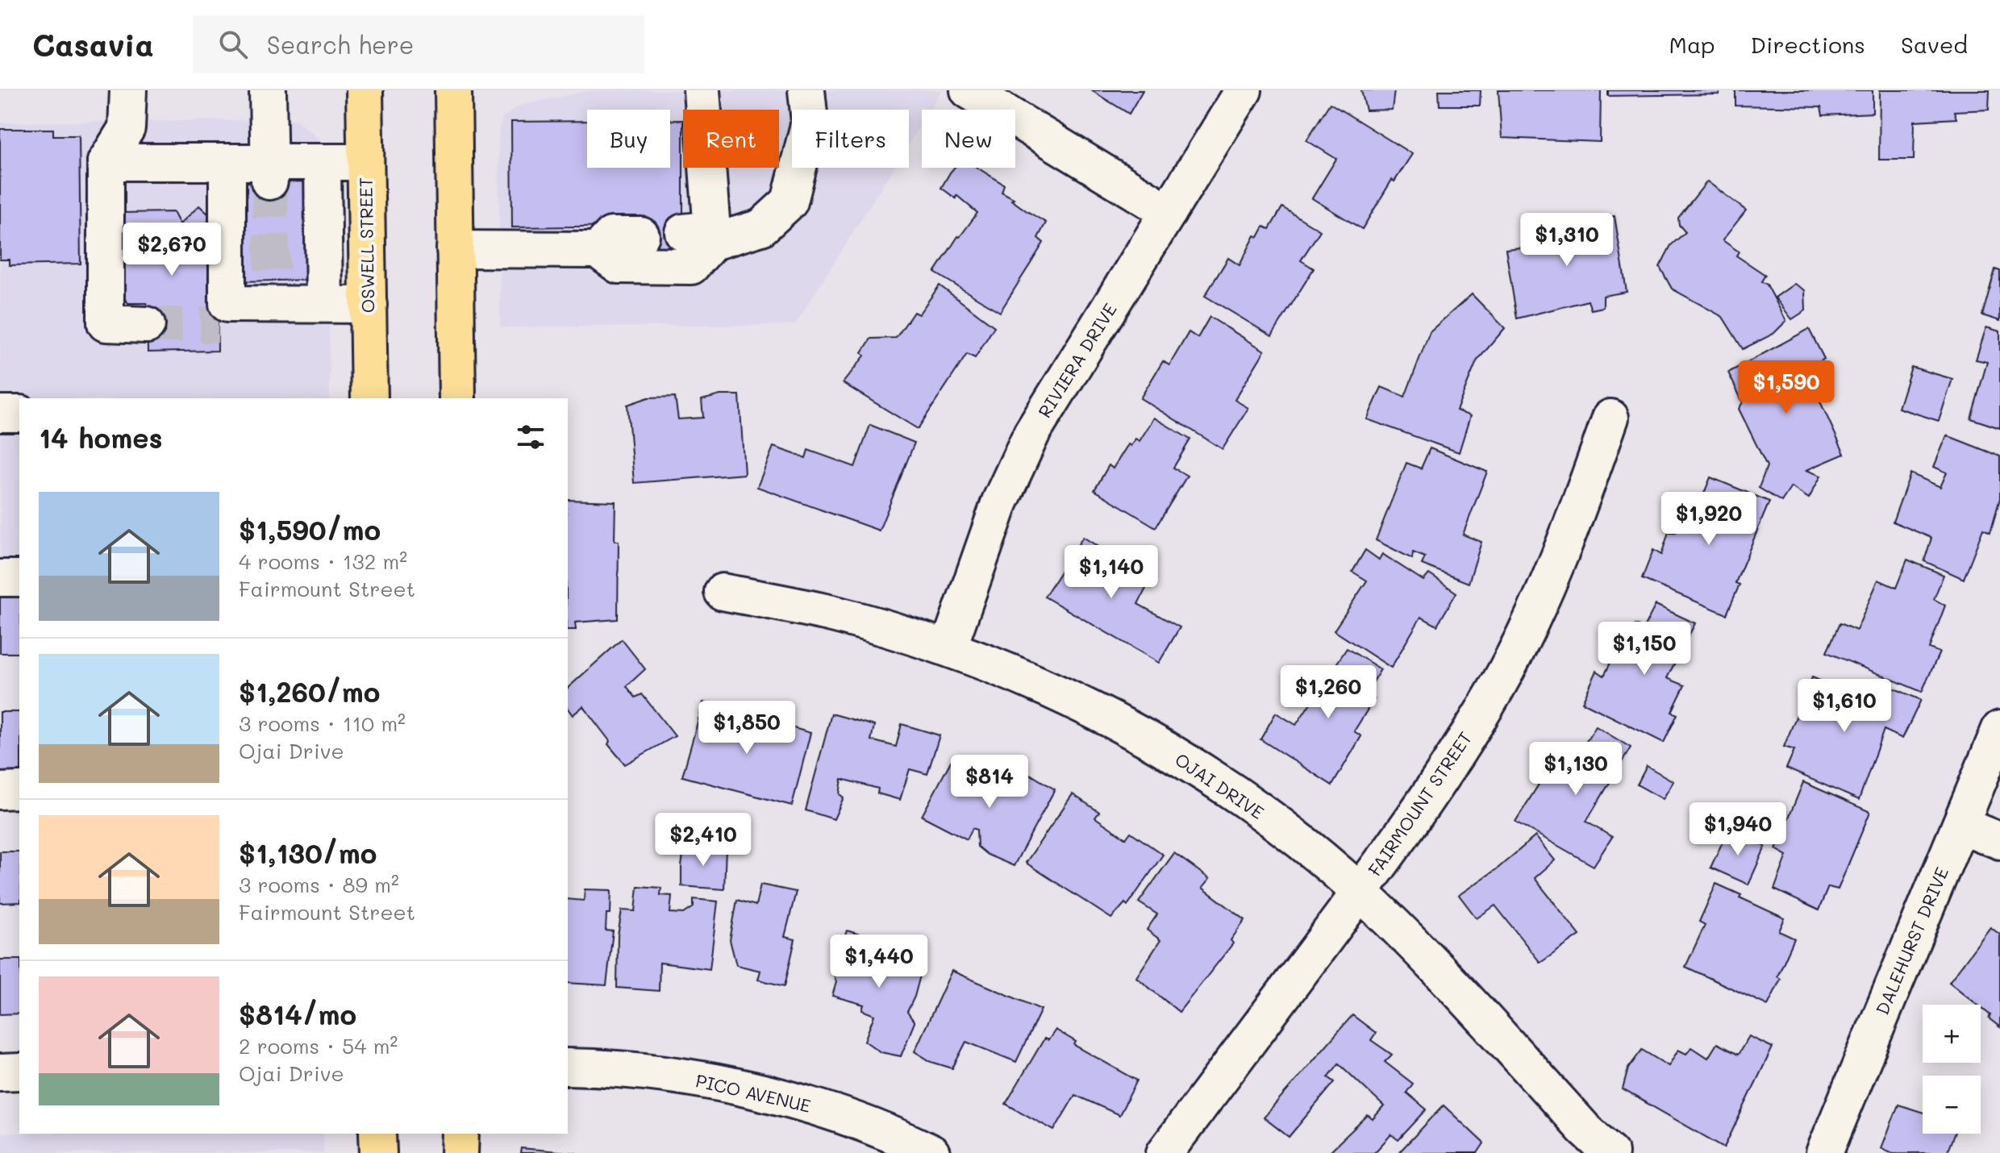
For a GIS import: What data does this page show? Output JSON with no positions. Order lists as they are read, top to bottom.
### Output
{
  "streets": {
    "main road": ["OSWELL STREET"],
    "street": [
      "RIVIERA DRIVE",
      "OJAI DRIVE",
      "FAIRMOUNT STREET",
      "DALEHURST DRIVE",
      "PICO AVENUE"
    ]
  },
  "crossings": [
    ["RIVIERA DRIVE", "OJAI DRIVE"],
    ["OJAI DRIVE", "FAIRMOUNT STREET"]
  ],
  "page": {
    "header": "Casavia",
    "search": "Search here",
    "nav": ["Map", "Directions", "Saved"],
    "chip": [
      "Buy",
      "Rent",
      "Filters",
      "New"
    ],
    "price": [
      "$1,310",
      "$2,670",
      "$1,590",
      "$1,920",
      "$1,140",
      "$1,150",
      "$1,260",
      "$1,610",
      "$1,850",
      "$1,130",
      "$814",
      "$1,940",
      "$2,410",
      "$1,440"
    ],
    "heading": "14 homes",
    "list": [
      {
        "name": "$1,590/mo",
        "note": "4 rooms · 132 m² · Fairmount Street"
      },
      {
        "name": "$1,260/mo",
        "note": "3 rooms · 110 m² · Ojai Drive"
      },
      {
        "name": "$1,130/mo",
        "note": "3 rooms · 89 m² · Fairmount Street"
      },
      {
        "name": "$814/mo",
        "note": "2 rooms · 54 m² · Ojai Drive"
      }
    ],
    "map_buttons": ["+", "−"]
  }
}
